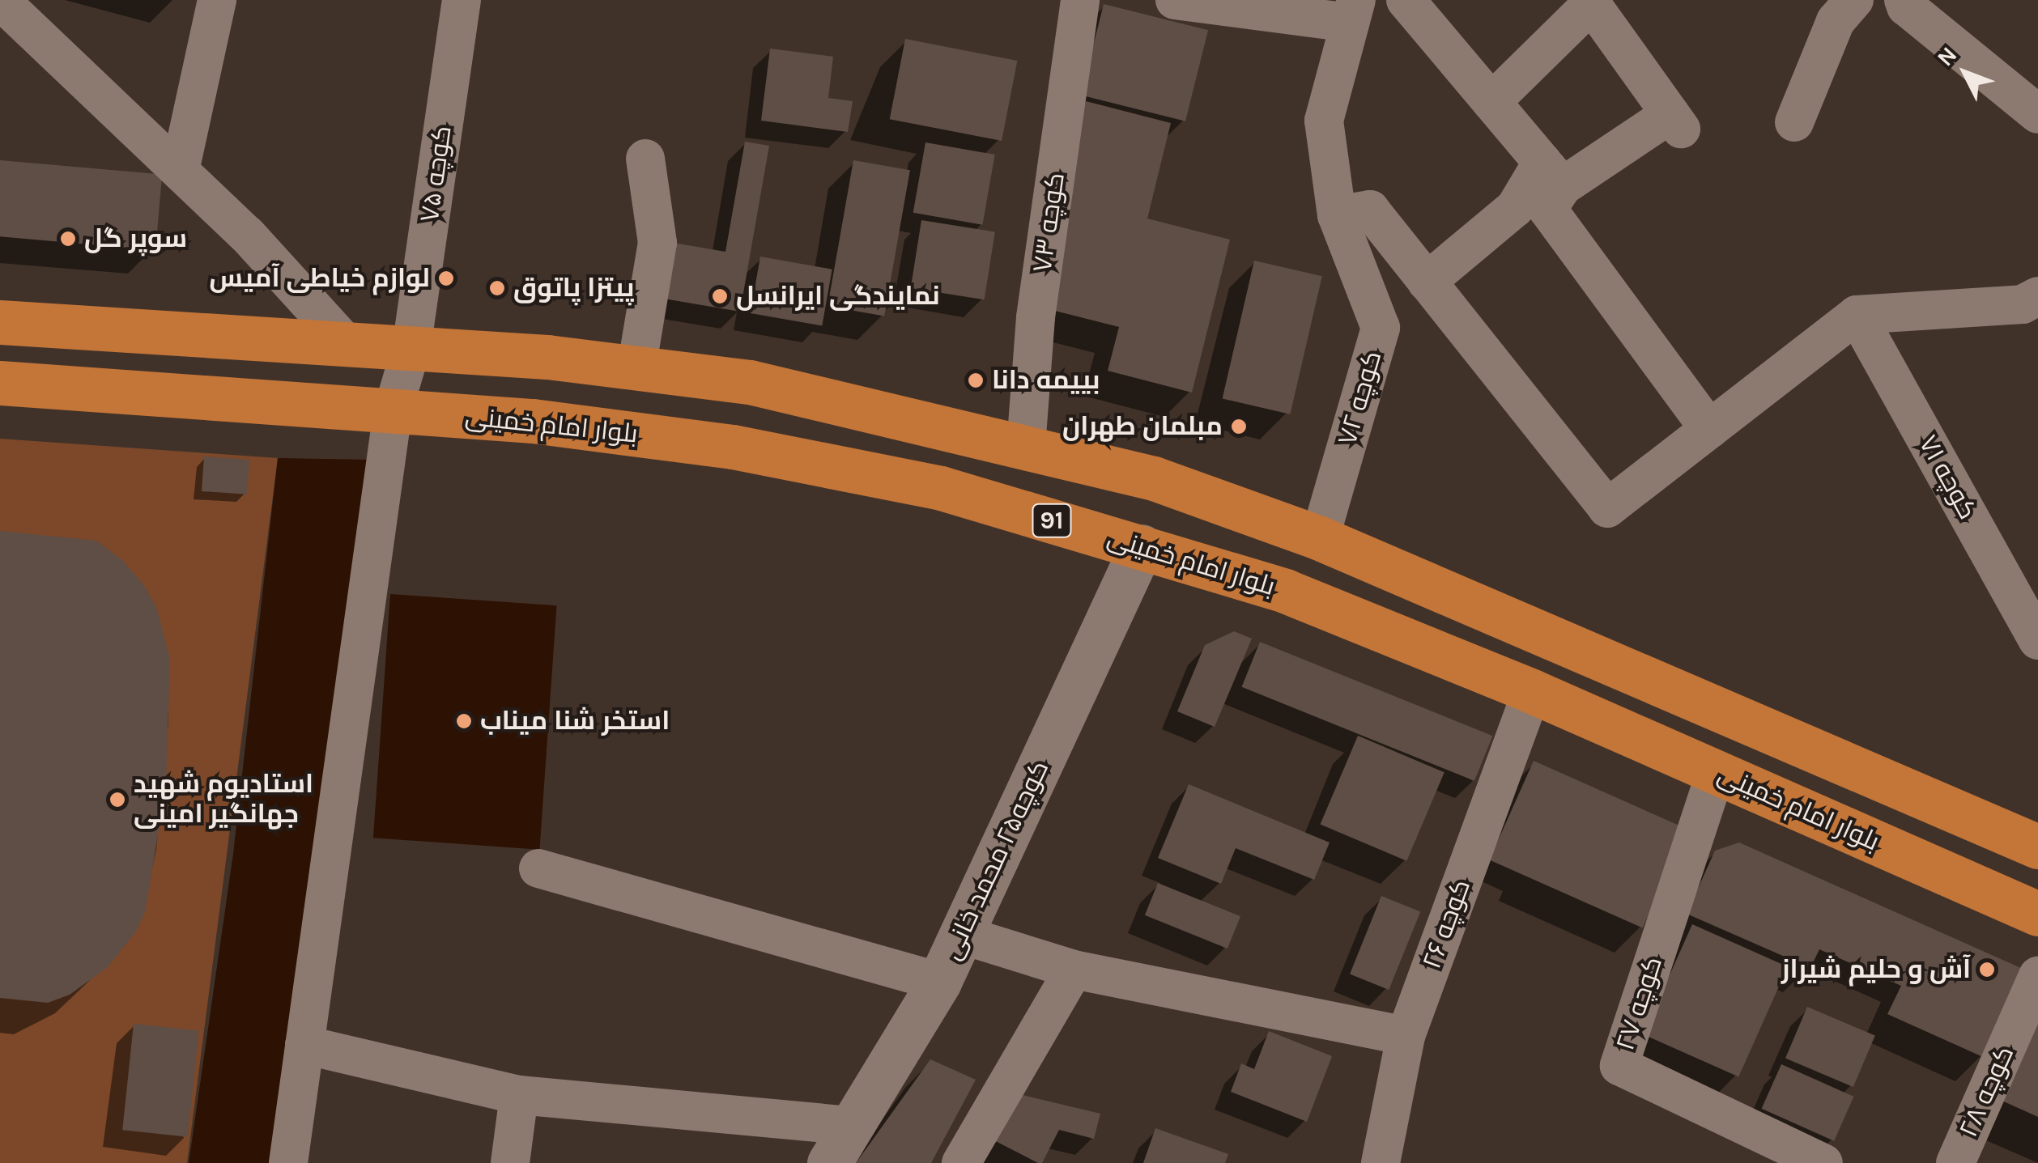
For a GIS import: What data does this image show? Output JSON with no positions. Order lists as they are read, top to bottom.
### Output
{
  "streets": {
    "main road": ["بلوار امام خمینی", "91"],
    "street": [
      "کوچه ۷۵",
      "کوچه ۷۳",
      "کوچه ۷۲",
      "کوچه ۷۱",
      "کوچه۲۵ محمد خانی",
      "کوچه ۲۶",
      "کوچه ۲۷",
      "کوچه ۲۸"
    ]
  },
  "crossings": [
    ["کوچه ۷۵", "بلوار امام خمینی"],
    ["بلوار امام خمینی", "کوچه۲۵ محمد خانی"],
    ["بلوار امام خمینی", "کوچه ۲۶"],
    ["بلوار امام خمینی", "کوچه ۲۷"]
  ],
  "places": [
    "سوپر گل",
    "لوازم خیاطی آمیس",
    "پیتزا پاتوق",
    "نمایندگی ایرانسل",
    "بییمه دانا",
    "مبلمان طهران",
    "استخر شنا میناب",
    "استادیوم شهید جهانگیر امینی",
    "آش و حلیم شیراز"
  ],
  "north": "top left"
}
